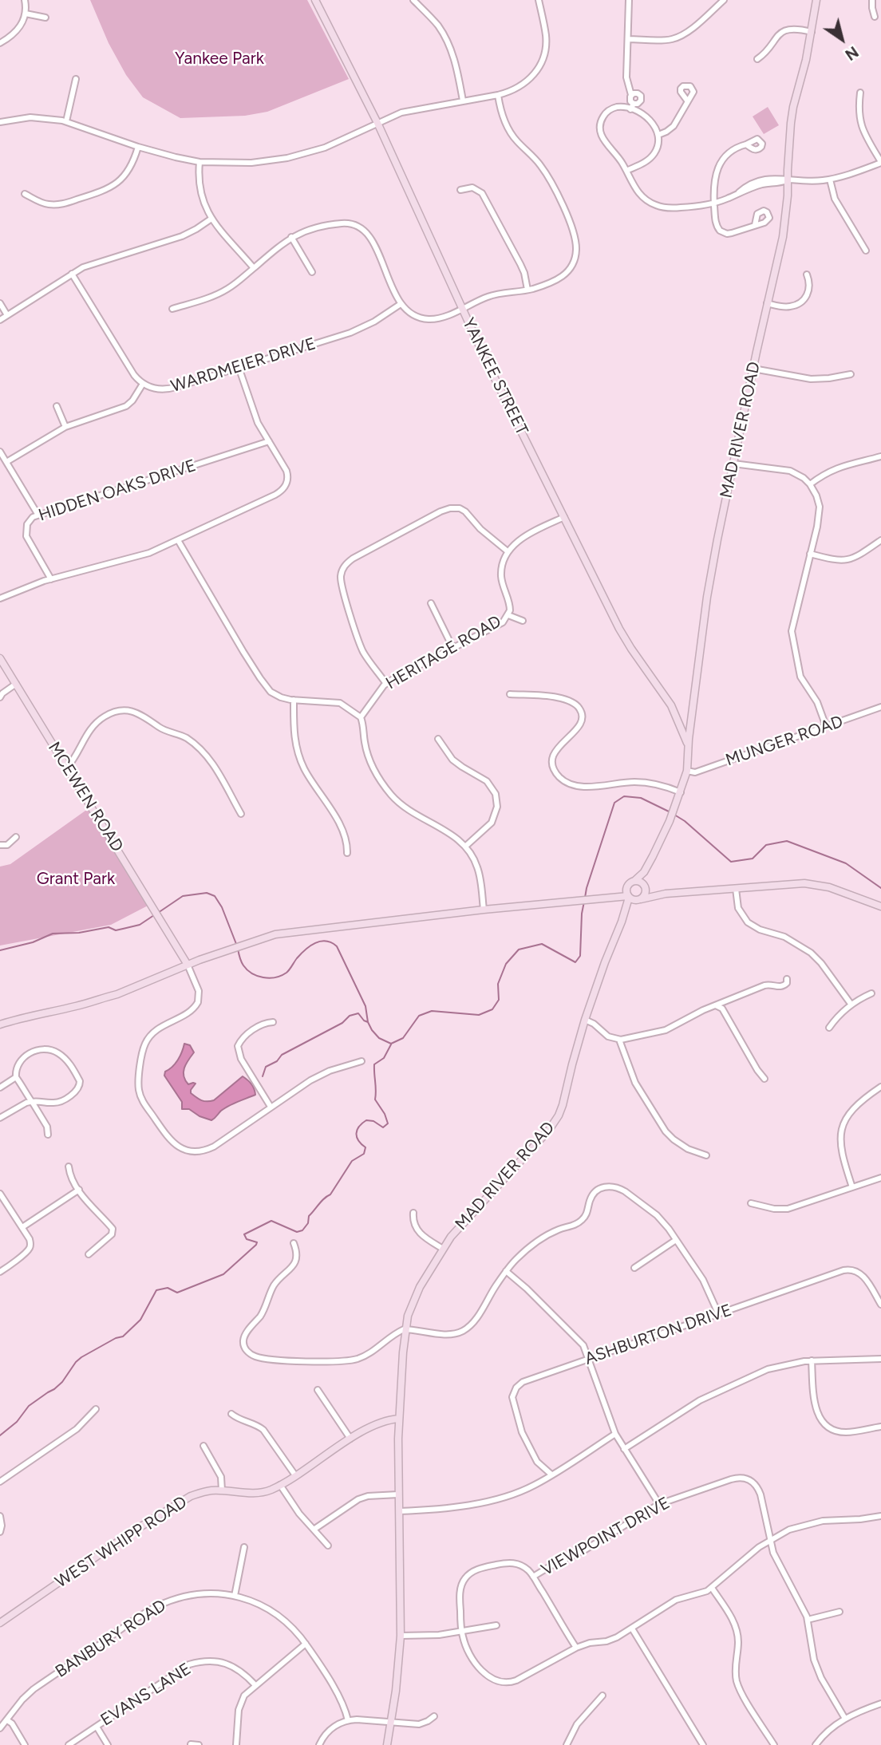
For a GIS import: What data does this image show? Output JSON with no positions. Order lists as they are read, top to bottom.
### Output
{
  "streets": {
    "street": [
      "WARDMEIER DRIVE",
      "YANKEE STREET",
      "MAD RIVER ROAD",
      "HIDDEN OAKS DRIVE",
      "HERITAGE ROAD",
      "MUNGER ROAD",
      "MCEWEN ROAD",
      "ASHBURTON DRIVE",
      "VIEWPOINT DRIVE",
      "WEST WHIPP ROAD",
      "BANBURY ROAD",
      "EVANS LANE"
    ]
  },
  "crossings": [
    ["YANKEE STREET", "MAD RIVER ROAD"],
    ["MAD RIVER ROAD", "MUNGER ROAD"],
    ["MAD RIVER ROAD", "WEST WHIPP ROAD"]
  ],
  "parks": ["Yankee Park", "Grant Park"],
  "north": "bottom right"
}
